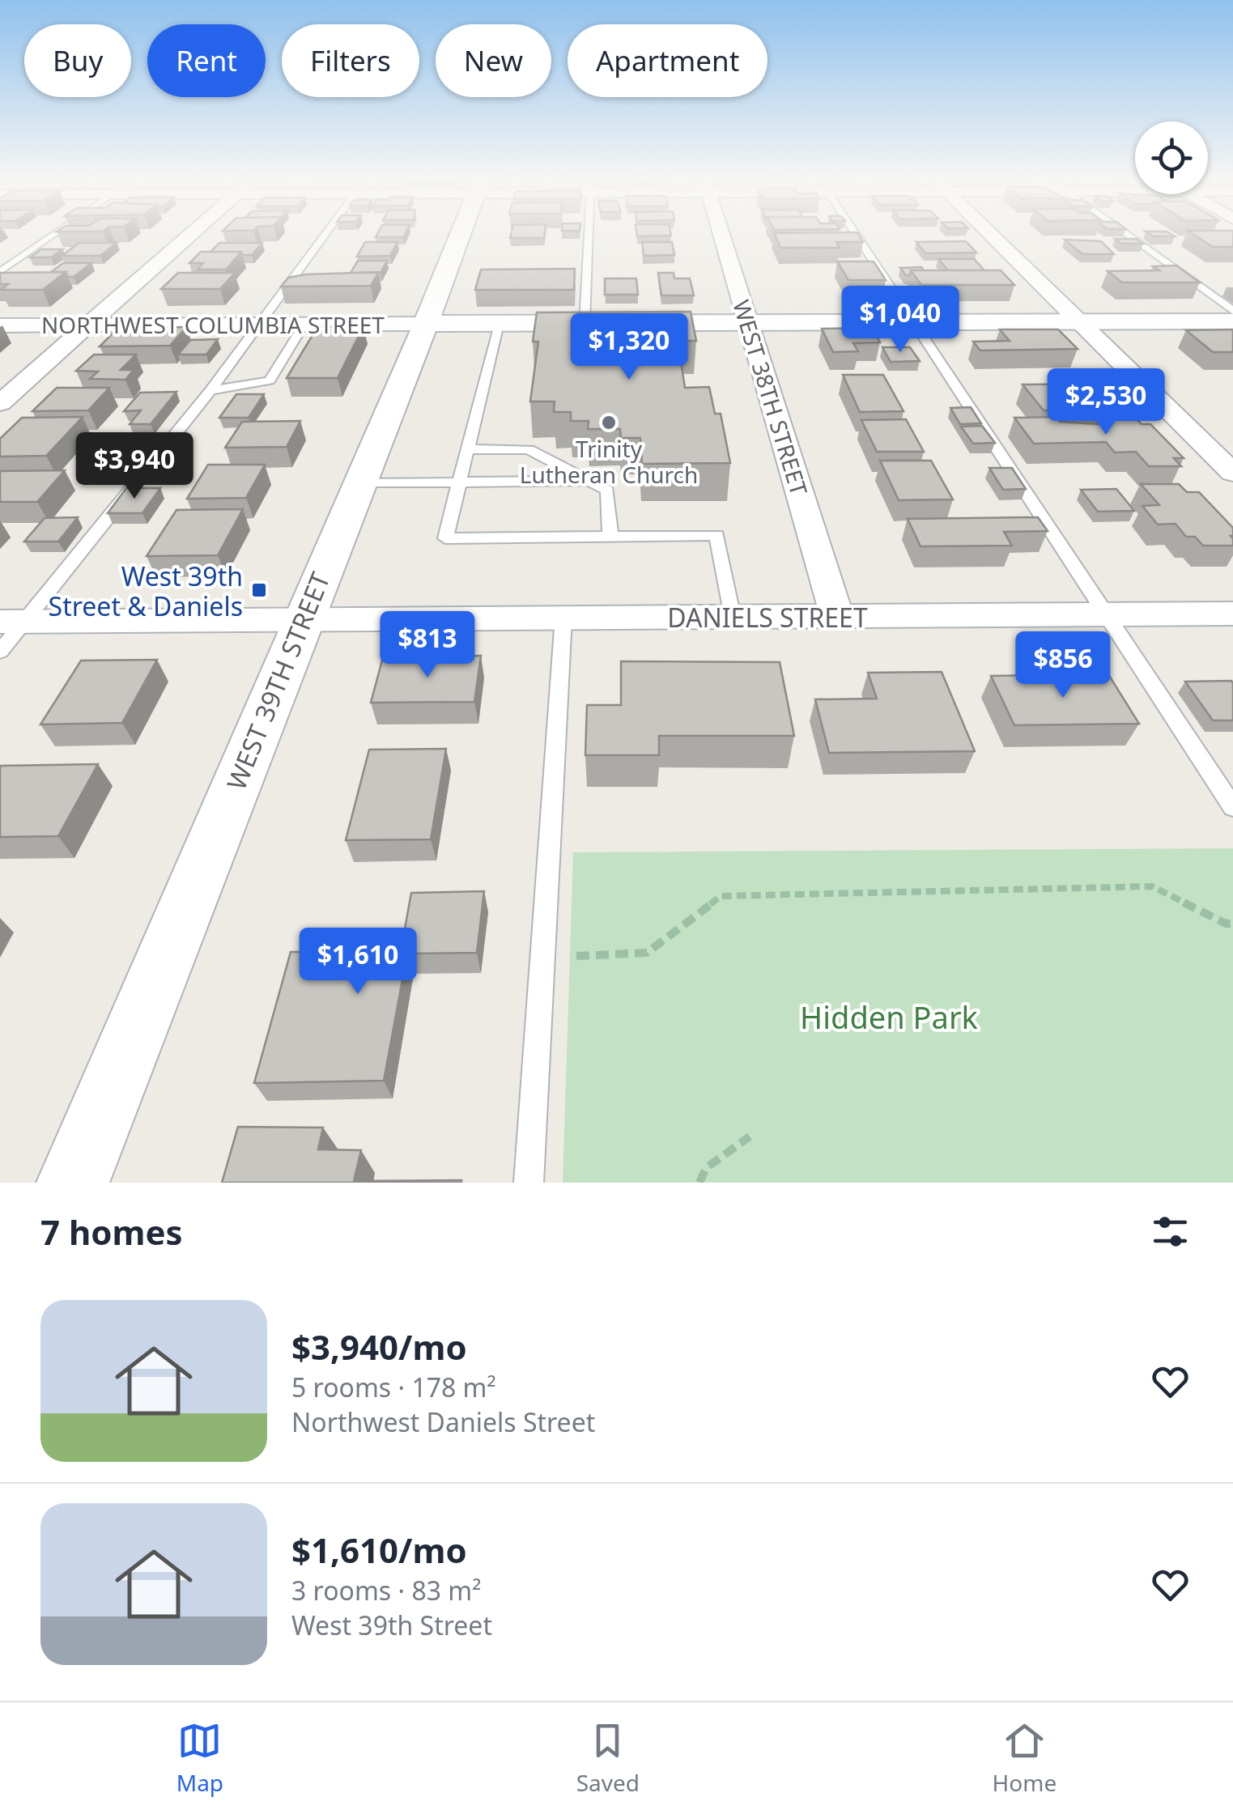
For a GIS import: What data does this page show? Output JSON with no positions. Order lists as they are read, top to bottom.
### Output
{
  "streets": {
    "street": [
      "NORTHWEST COLUMBIA STREET",
      "WEST 38TH STREET",
      "DANIELS STREET",
      "WEST 39TH STREET"
    ]
  },
  "crossings": [
    ["NORTHWEST COLUMBIA STREET", "WEST 39TH STREET"],
    ["WEST 38TH STREET", "DANIELS STREET"],
    ["DANIELS STREET", "WEST 39TH STREET"]
  ],
  "parks": ["Hidden Park"],
  "places": {
    "other": ["Trinity Lutheran Church"],
    "transit": ["West 39th Street & Daniels"]
  },
  "page": {
    "chip": [
      "Buy",
      "Rent",
      "Filters",
      "New",
      "Apartment"
    ],
    "price": [
      "$1,040",
      "$1,320",
      "$2,530",
      "$3,940",
      "$813",
      "$856",
      "$1,610"
    ],
    "heading": "7 homes",
    "list": [
      {
        "name": "$3,940/mo",
        "note": "5 rooms · 178 m² · Northwest Daniels Street"
      },
      {
        "name": "$1,610/mo",
        "note": "3 rooms · 83 m² · West 39th Street"
      }
    ],
    "tabs": ["Map", "Saved", "Home"]
  }
}
